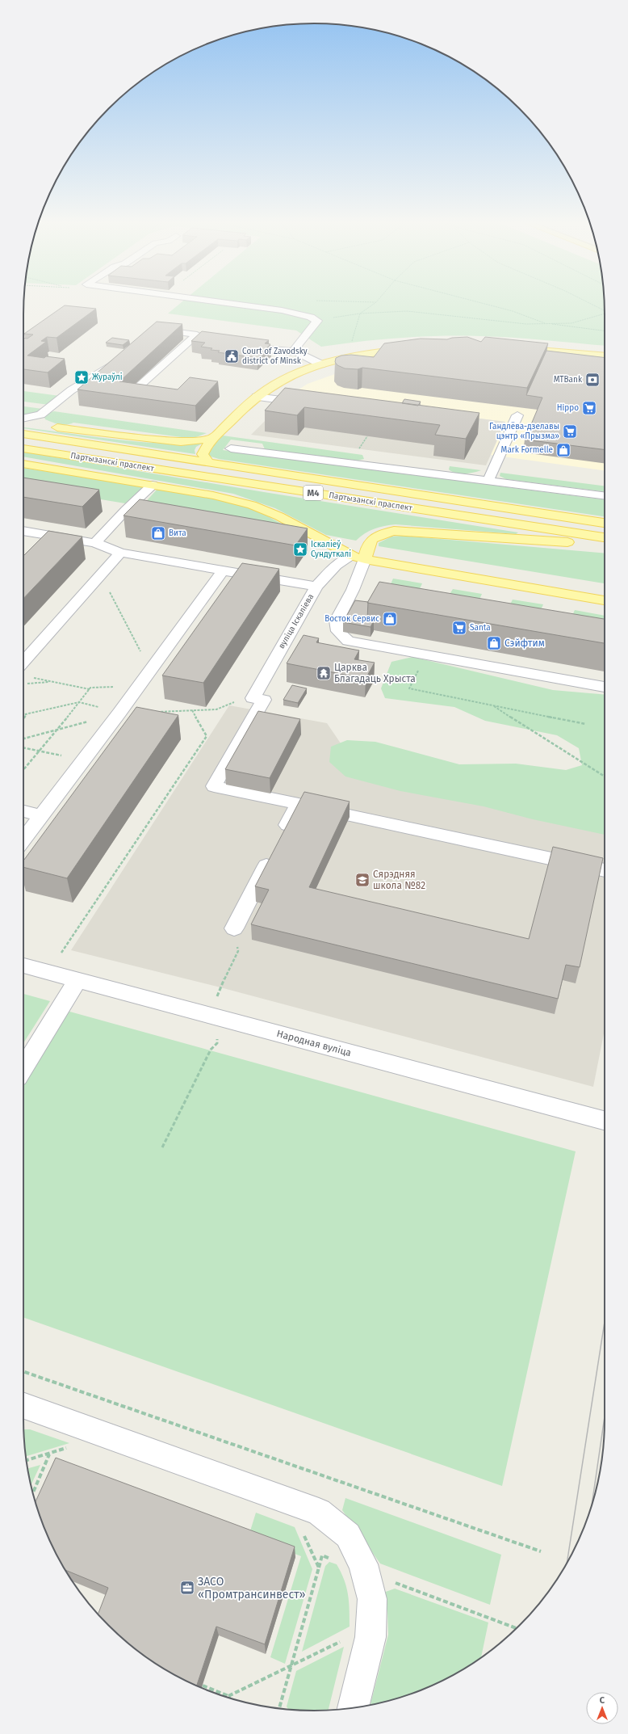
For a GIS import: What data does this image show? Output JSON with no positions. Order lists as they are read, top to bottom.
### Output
{
  "streets": {
    "main road": ["Партызанскі праспект", "М4"],
    "street": ["вуліца Іскаліева", "Народная вуліца"]
  },
  "places": {
    "public building": ["Court of Zavodsky district of Minsk"],
    "place": ["Жураўлі", "Іскаліеў Сундуткалі"],
    "bank": ["MTBank"],
    "supermarket": ["Hippo", "Гандлёва-дзелавы цэнтр «Прызма»", "Santa"],
    "shop": [
      "Mark Formelle",
      "Вита",
      "Восток Сервис",
      "Сэйфтим"
    ],
    "temple": ["Царква Благадаць Хрыста"],
    "school or university": ["Сярэдняя школа №82"],
    "office": ["ЗАСО «Промтрансинвест»"]
  },
  "north": "top"
}
